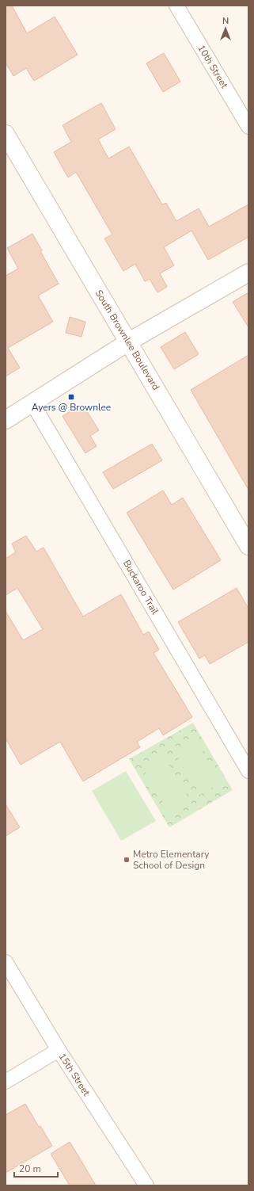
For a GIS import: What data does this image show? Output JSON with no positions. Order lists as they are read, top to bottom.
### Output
{
  "streets": {
    "main road": ["South Brownlee Boulevard"],
    "street": ["10th Street", "Buckaroo Trail", "15th Street"]
  },
  "places": {
    "transit": ["Ayers @ Brownlee"],
    "other": ["Metro Elementary School of Design"]
  },
  "scale_bar": "20 m",
  "north": "top"
}
